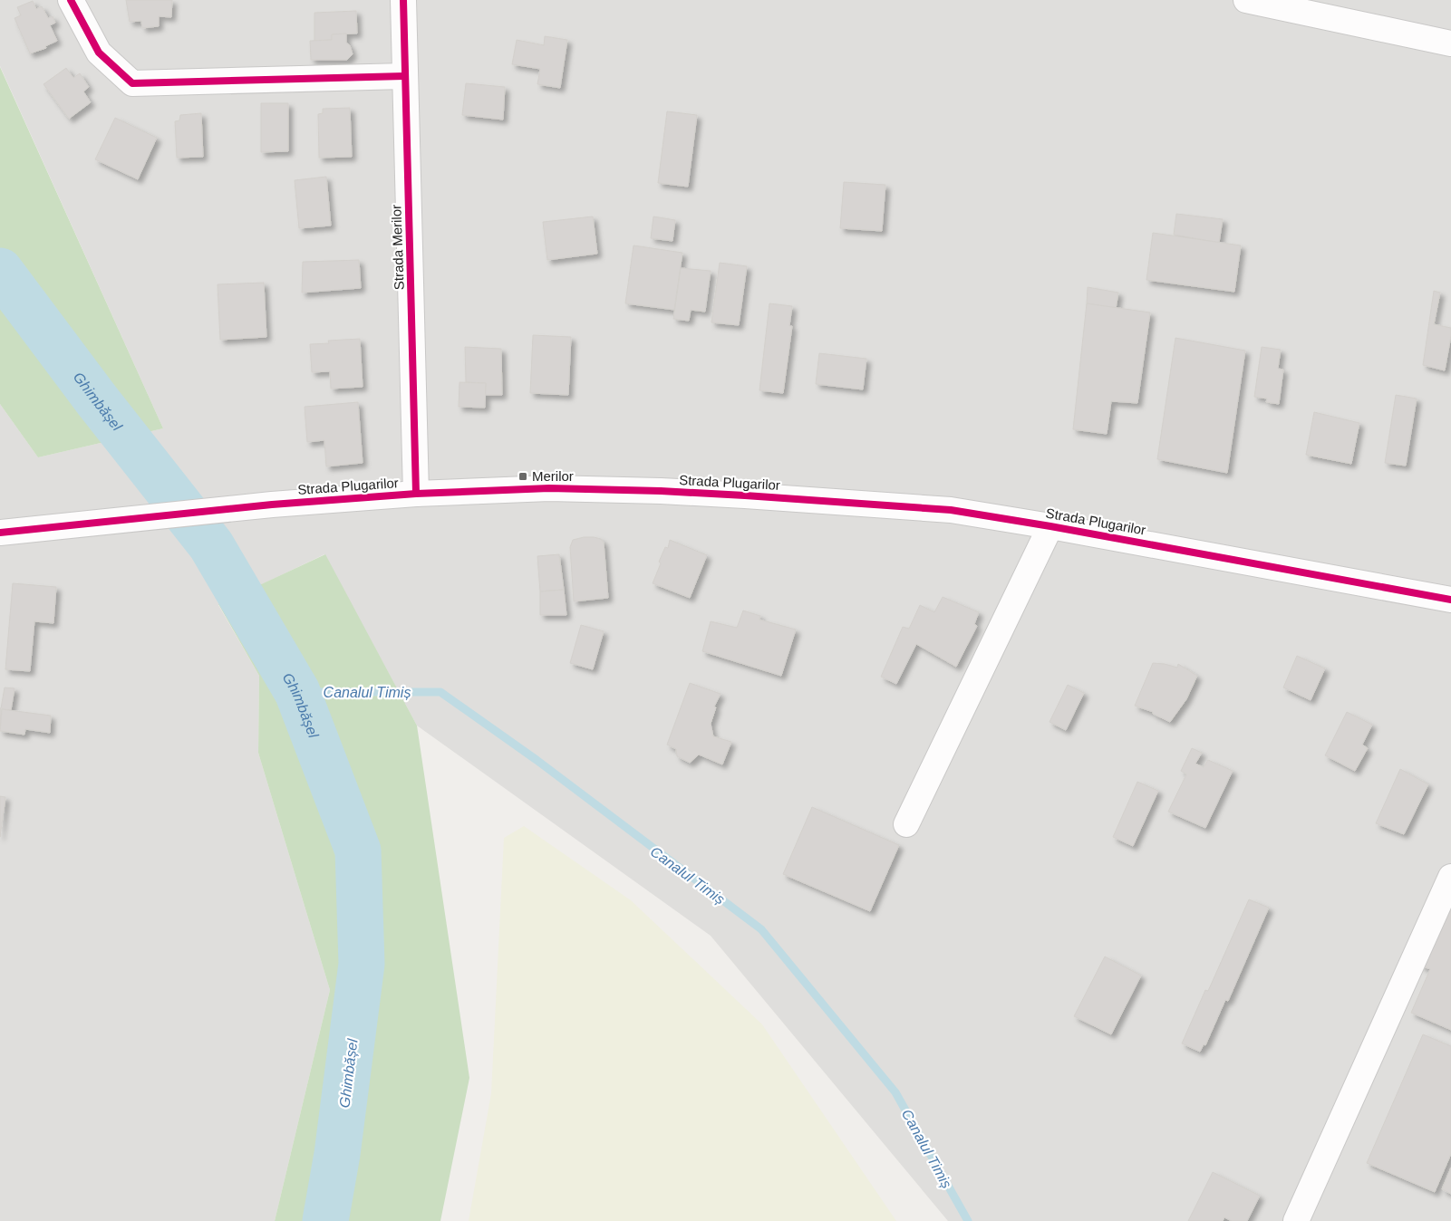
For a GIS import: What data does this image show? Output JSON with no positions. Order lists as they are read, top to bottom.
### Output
{
  "streets": {
    "street": ["Strada Merilor", "Strada Plugarilor"]
  },
  "crossings": [
    ["Strada Merilor", "Strada Plugarilor"]
  ],
  "water": ["Ghimbășel", "Canalul Timiș"],
  "places": {
    "transit": ["Merilor"]
  }
}
